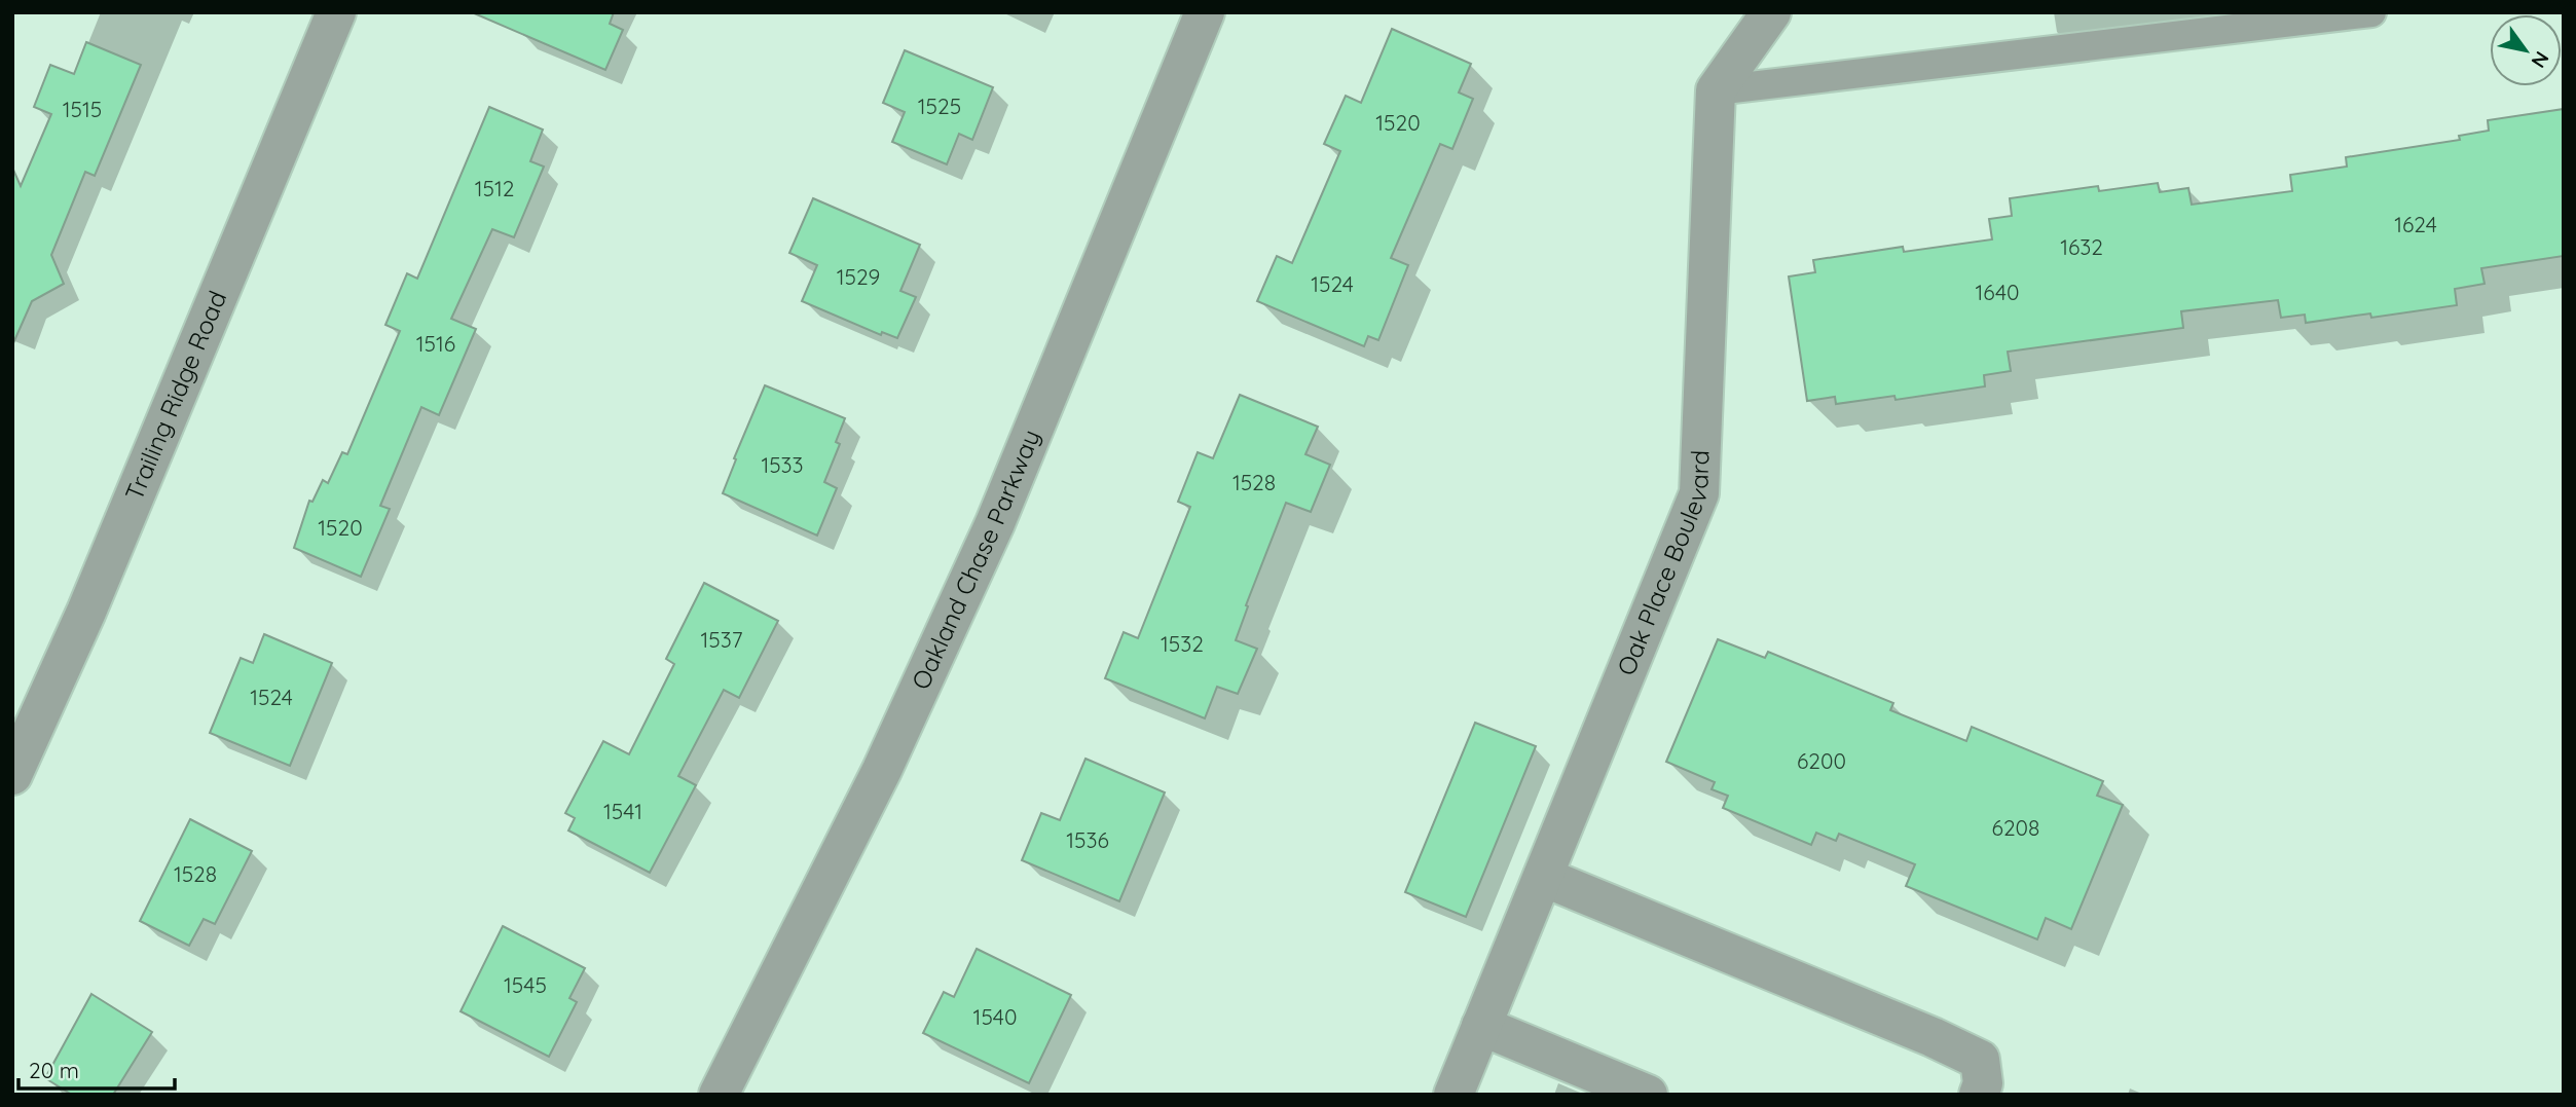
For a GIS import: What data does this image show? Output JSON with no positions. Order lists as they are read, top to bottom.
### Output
{
  "streets": {
    "street": ["Trailing Ridge Road", "Oakland Chase Parkway", "Oak Place Boulevard"]
  },
  "house_numbers": [
    "1525",
    "1515",
    "1520",
    "1512",
    "1624",
    "1632",
    "1529",
    "1524",
    "1640",
    "1516",
    "1533",
    "1528",
    "1520",
    "1537",
    "1532",
    "1524",
    "6200",
    "1541",
    "6208",
    "1536",
    "1528",
    "1545",
    "1540"
  ],
  "scale_bar": "20 m",
  "north": "bottom right"
}
